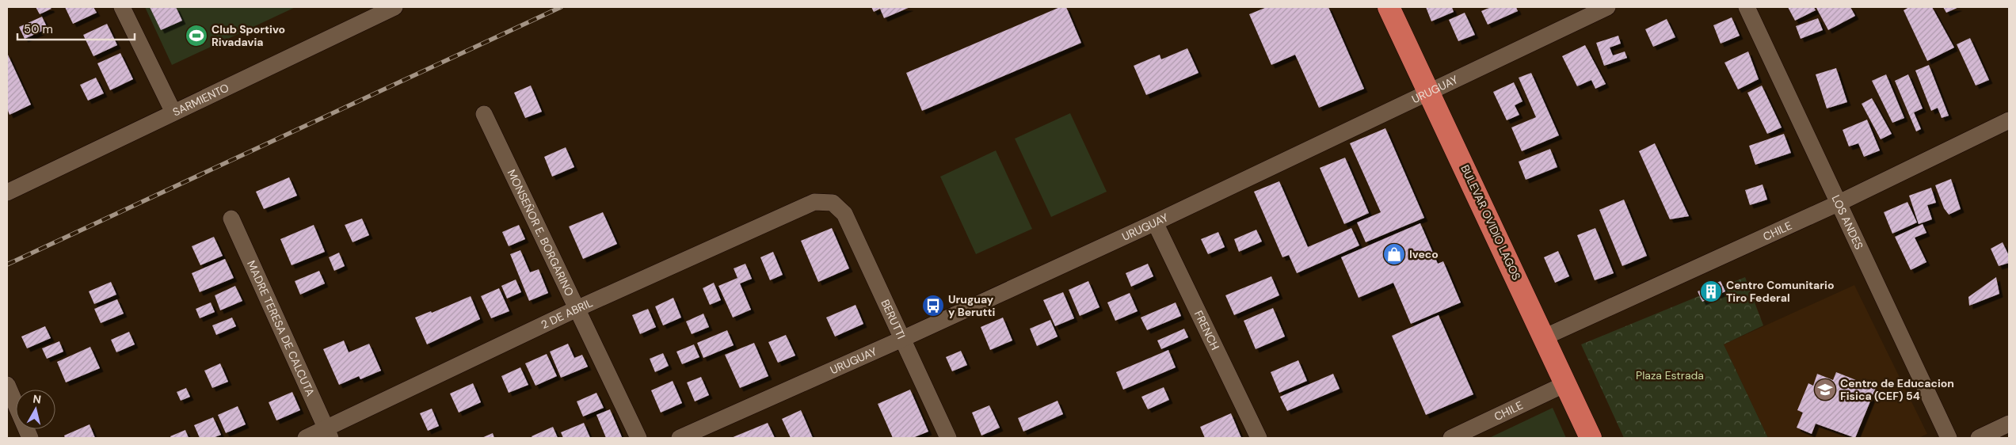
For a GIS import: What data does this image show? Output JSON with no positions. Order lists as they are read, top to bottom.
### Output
{
  "streets": {
    "highway": ["BULEVAR OVIDIO LAGOS"],
    "street": [
      "URUGUAY",
      "SARMIENTO",
      "LOS ANDES",
      "CHILE",
      "MONSEÑOR E. BORGARINO",
      "2 DE ABRIL",
      "BERUTTI",
      "MADRE TERESA DE CALCUTA",
      "FRENCH"
    ]
  },
  "crossings": [
    ["URUGUAY", "BULEVAR OVIDIO LAGOS"],
    ["URUGUAY", "BERUTTI"],
    ["URUGUAY", "FRENCH"],
    ["BULEVAR OVIDIO LAGOS", "CHILE"],
    ["LOS ANDES", "CHILE"],
    ["MONSEÑOR E. BORGARINO", "2 DE ABRIL"],
    ["2 DE ABRIL", "BERUTTI"],
    ["2 DE ABRIL", "MADRE TERESA DE CALCUTA"]
  ],
  "parks": ["Plaza Estrada"],
  "places": {
    "sports": ["Club Sportivo Rivadavia"],
    "shop": ["Iveco"],
    "building": ["Centro Comunitario Tiro Federal"],
    "bus stop": ["Uruguay y Berutti"],
    "school or university": ["Centro de Educacion Fisica (CEF) 54"]
  },
  "scale_bar": "50 m",
  "north": "top"
}
